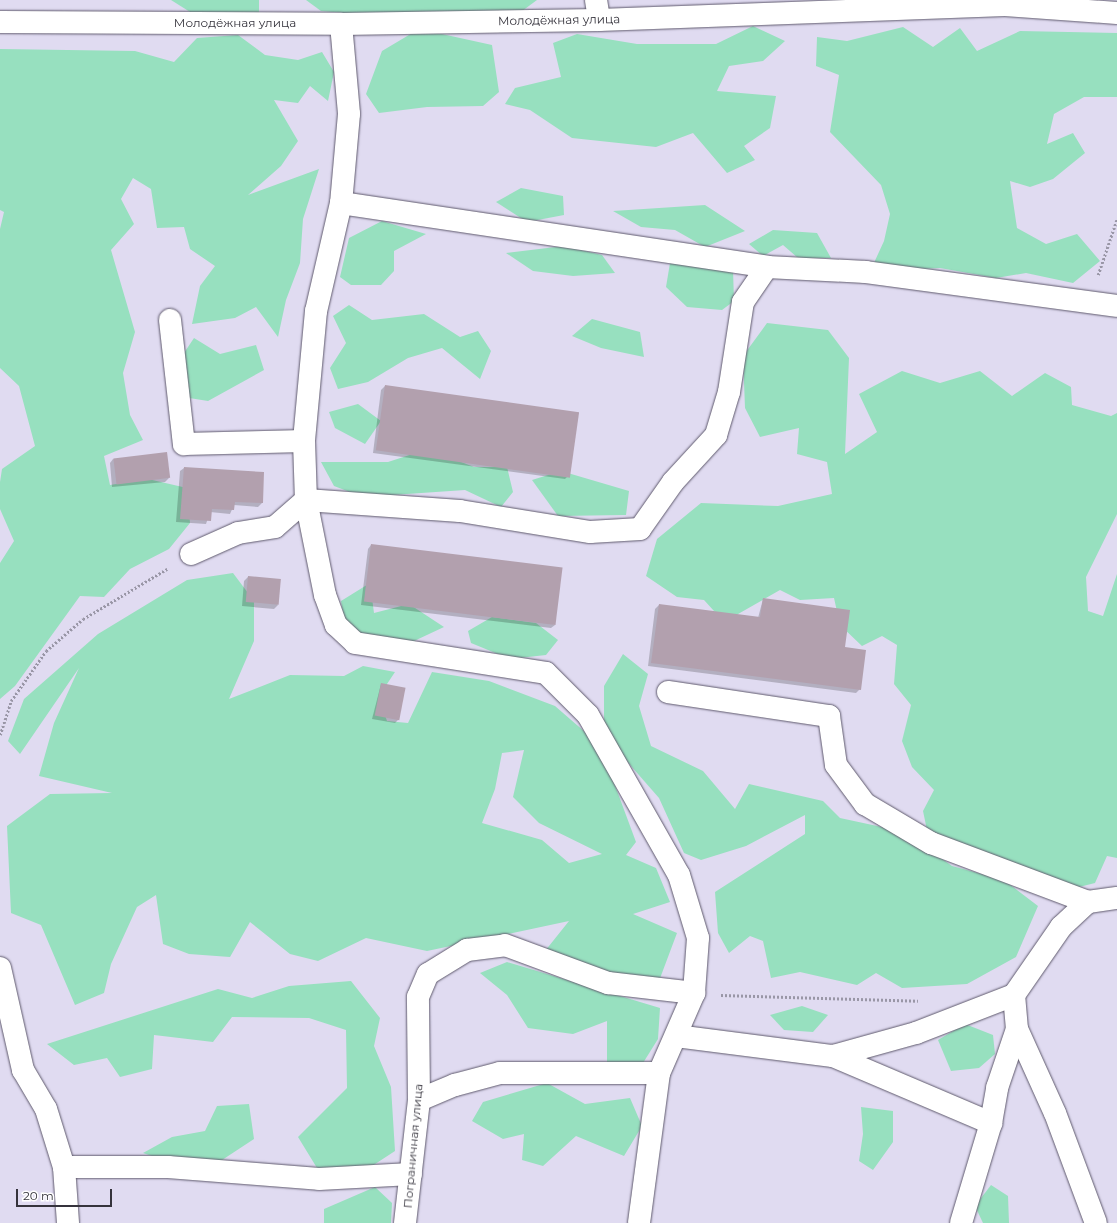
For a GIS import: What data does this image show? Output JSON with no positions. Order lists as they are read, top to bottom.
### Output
{
  "streets": {
    "street": ["Молодёжная улица", "Пограничная улица"]
  },
  "scale_bar": "20 m"
}
